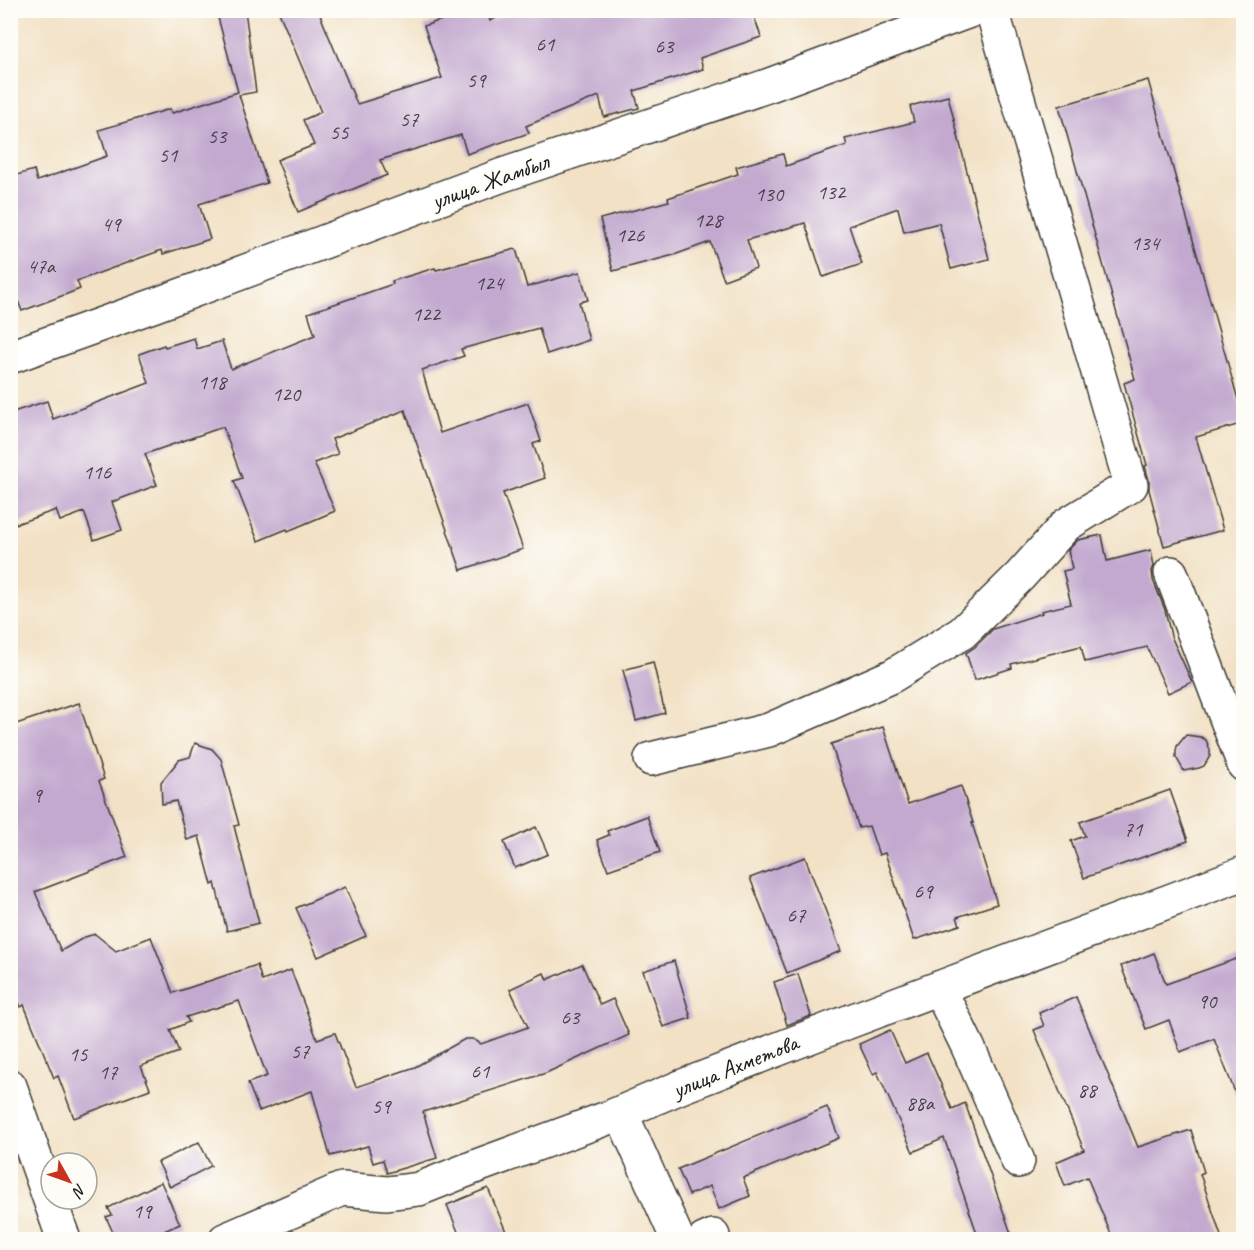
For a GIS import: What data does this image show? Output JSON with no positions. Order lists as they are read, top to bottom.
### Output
{
  "streets": {
    "street": ["улица Жамбыл", "улица Ахметова"]
  },
  "house_numbers": [
    "61",
    "63",
    "59",
    "57",
    "55",
    "53",
    "51",
    "132",
    "130",
    "128",
    "49",
    "126",
    "134",
    "47а",
    "124",
    "122",
    "118",
    "120",
    "116",
    "9",
    "71",
    "69",
    "67",
    "90",
    "63",
    "57",
    "15",
    "61",
    "17",
    "88",
    "88а",
    "59",
    "19"
  ],
  "north": "bottom right"
}
